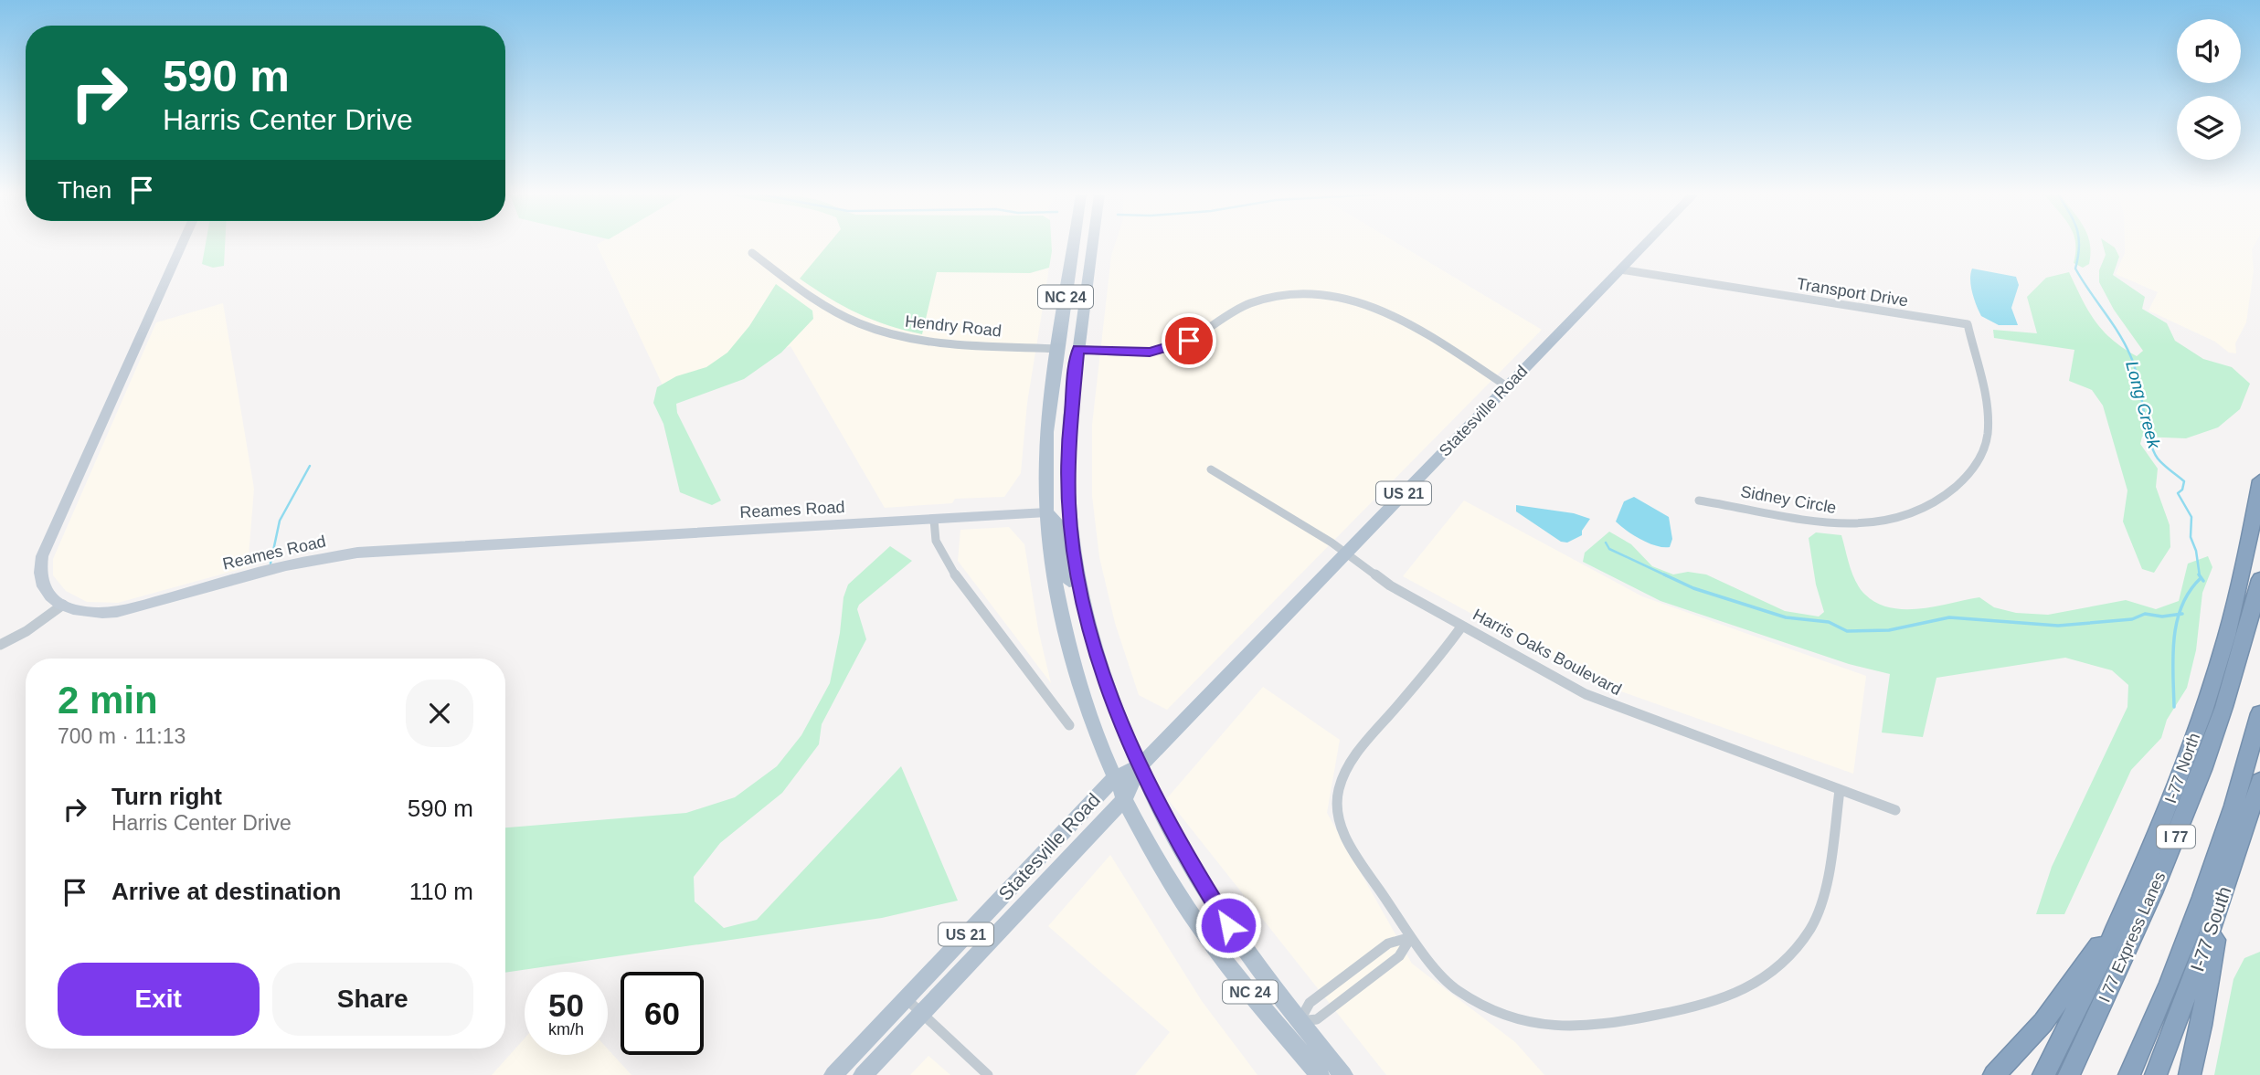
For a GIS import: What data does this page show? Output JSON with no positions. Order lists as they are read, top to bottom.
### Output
{
  "streets": {
    "highway": [
      "I-77 North",
      "I 77",
      "I-77 South",
      "I 77 Express Lanes"
    ],
    "main road": [
      "NC 24",
      "Statesville Road",
      "US 21",
      "Reames Road"
    ],
    "street": [
      "Transport Drive",
      "Hendry Road",
      "Sidney Circle",
      "Harris Oaks Boulevard"
    ]
  },
  "crossings": [
    ["Transport Drive", "Statesville Road"],
    ["Transport Drive", "Sidney Circle"],
    ["NC 24", "Hendry Road"],
    ["NC 24", "Statesville Road"],
    ["NC 24", "Reames Road"],
    ["Statesville Road", "Harris Oaks Boulevard"]
  ],
  "water": ["Long Creek"],
  "page": {
    "turn": ["590 m", "Harris Center Drive"],
    "then": "Then",
    "heading": ["2 min", "700 m · 11:13"],
    "list": [
      {
        "name": "Turn right",
        "note": "Harris Center Drive",
        "value": "590 m"
      },
      {
        "name": "Arrive at destination",
        "value": "110 m"
      }
    ],
    "buttons": ["Exit", "Share"],
    "speed": "50 km/h",
    "limit": "60"
  }
}
